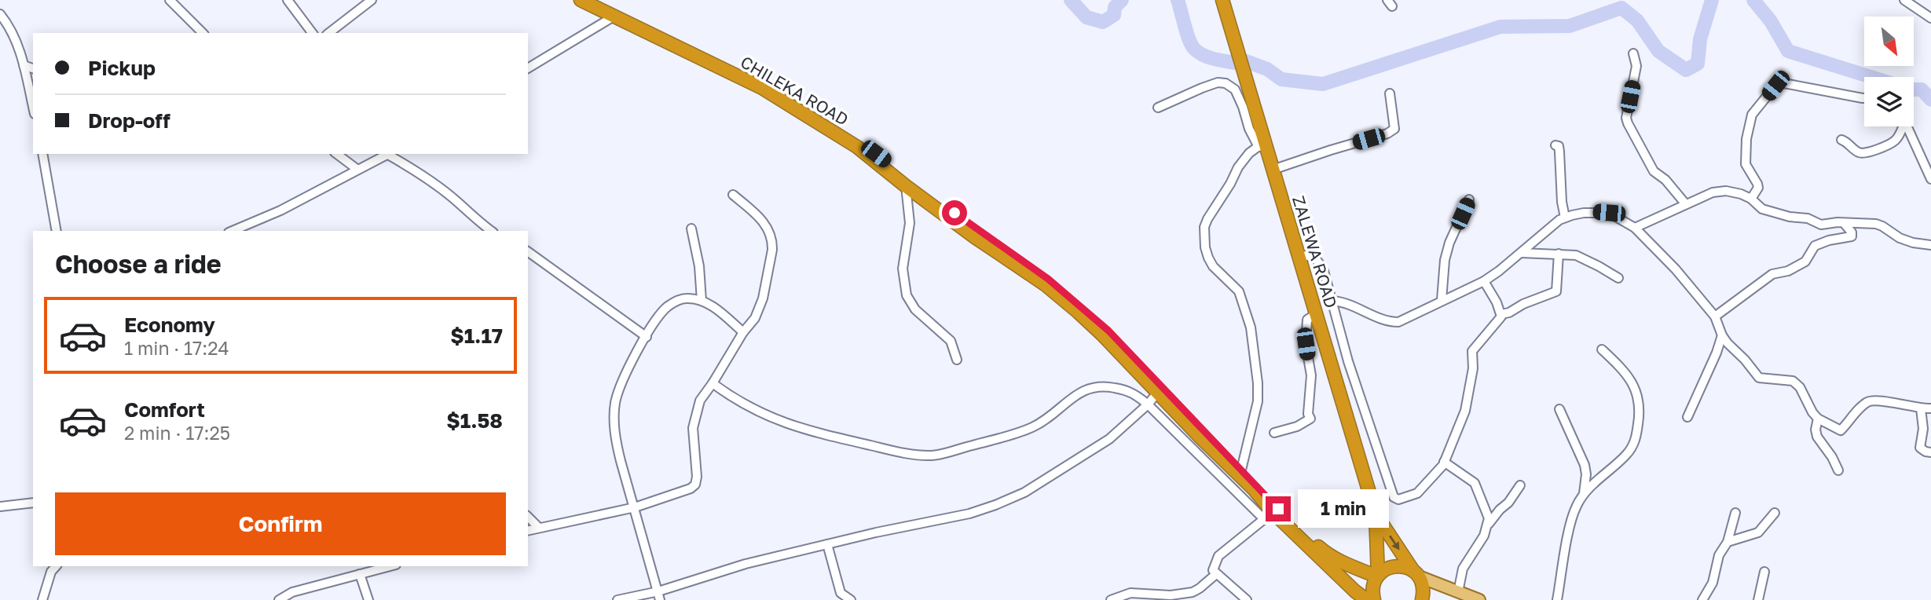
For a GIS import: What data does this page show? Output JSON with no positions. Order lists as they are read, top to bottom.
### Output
{
  "streets": {
    "highway": ["CHILEKA ROAD", "ZALEWA ROAD"]
  },
  "north": "bottom right",
  "page": {
    "banner": ["Pickup", "Drop-off"],
    "heading": "Choose a ride",
    "list": [
      {
        "name": "Economy",
        "note": "1 min · 17:24",
        "value": "$1.17"
      },
      {
        "name": "Comfort",
        "note": "2 min · 17:25",
        "value": "$1.58"
      }
    ],
    "buttons": "Confirm",
    "bubble": "1 min"
  }
}
